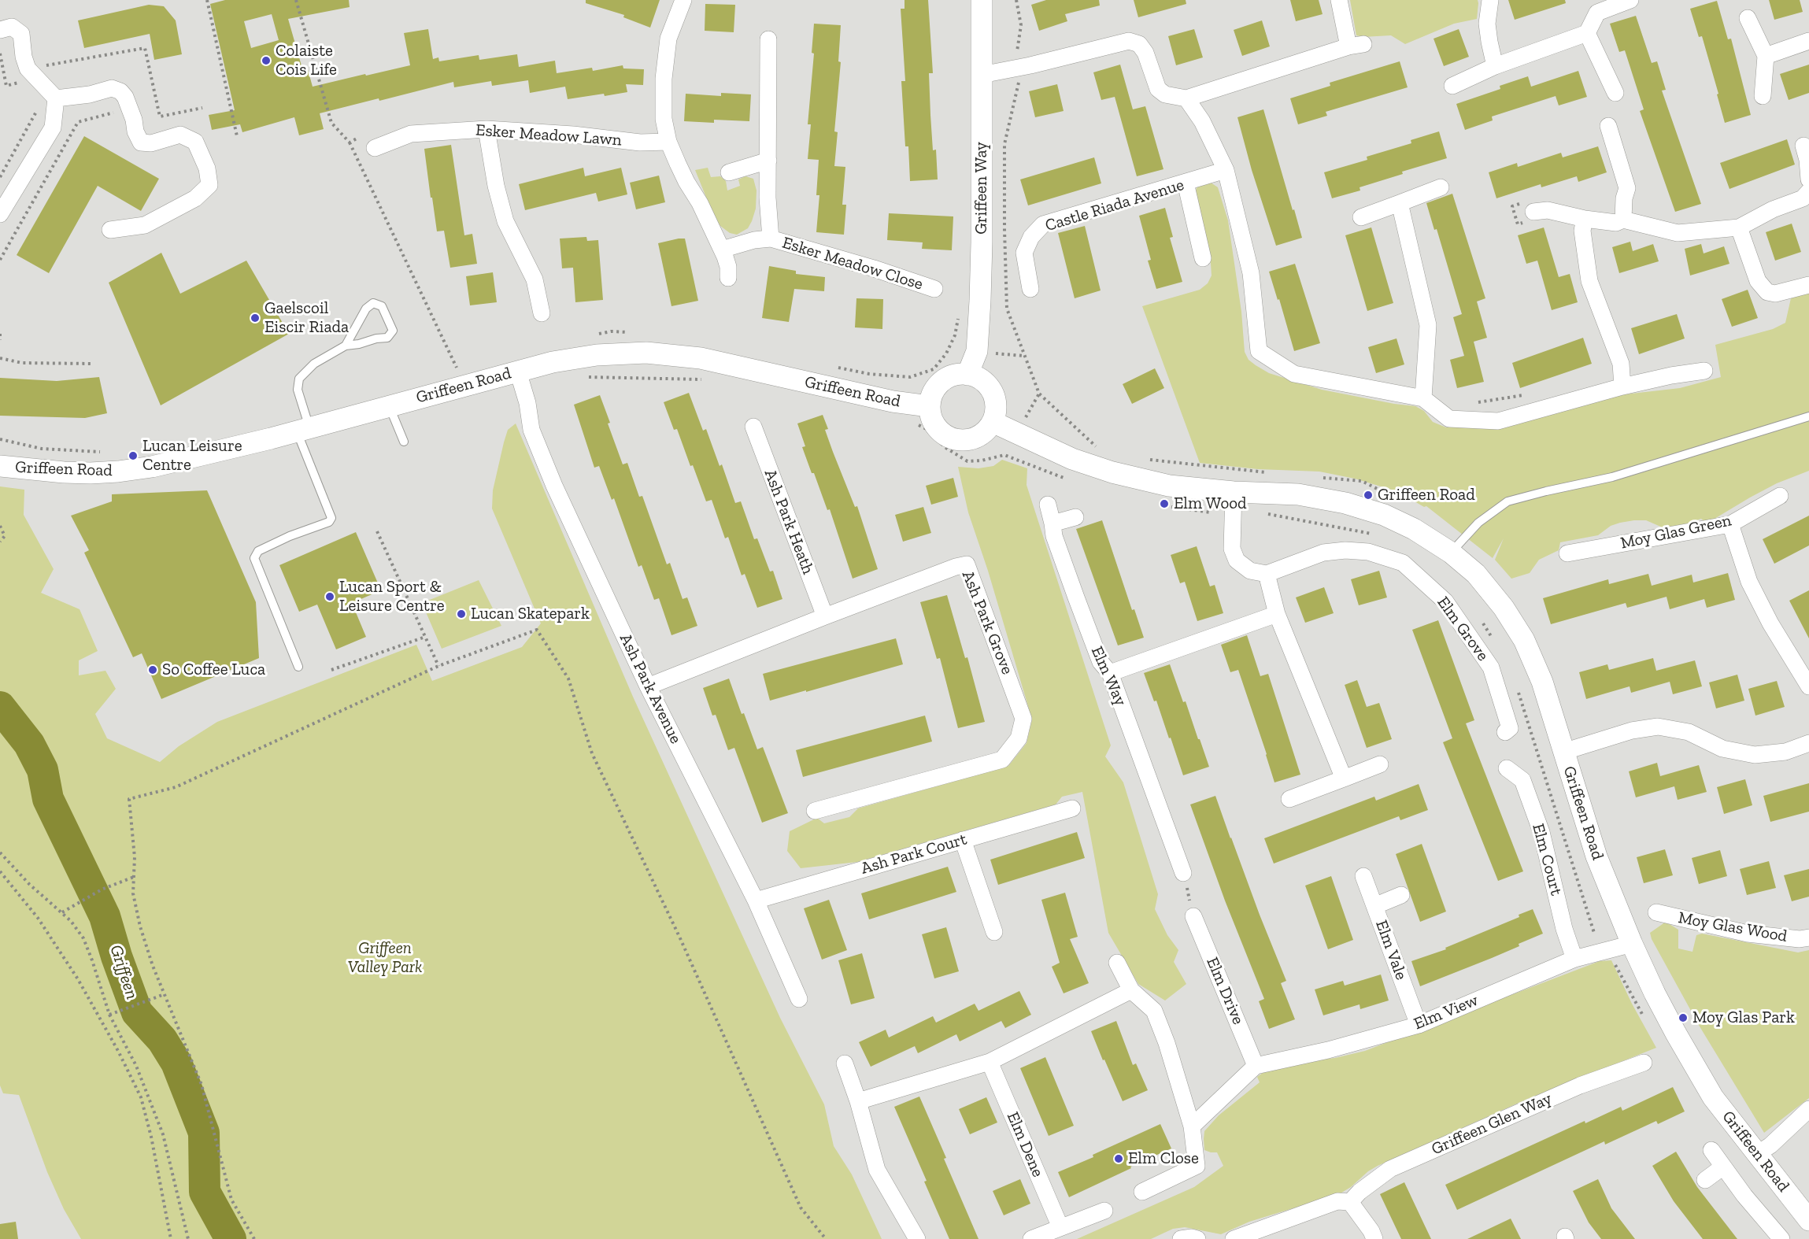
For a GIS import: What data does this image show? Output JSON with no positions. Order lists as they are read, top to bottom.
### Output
{
  "streets": {
    "street": [
      "Esker Meadow Lawn",
      "Griffeen Way",
      "Castle Riada Avenue",
      "Esker Meadow Close",
      "Griffeen Road",
      "Ash Park Heath",
      "Moy Glas Green",
      "Ash Park Grove",
      "Elm Grove",
      "Elm Way",
      "Ash Park Avenue",
      "Ash Park Court",
      "Elm Court",
      "Moy Glas Wood",
      "Elm Vale",
      "Elm Drive",
      "Elm View",
      "Griffeen Glen Way",
      "Elm Dene"
    ]
  },
  "crossings": [
    ["Griffeen Way", "Griffeen Road"],
    ["Griffeen Road", "Ash Park Avenue"],
    ["Griffeen Road", "Elm View"],
    ["Ash Park Heath", "Ash Park Grove"],
    ["Ash Park Grove", "Ash Park Avenue"],
    ["Ash Park Avenue", "Ash Park Court"],
    ["Elm Court", "Elm View"],
    ["Elm Vale", "Elm View"],
    ["Elm Drive", "Elm View"]
  ],
  "water": ["Griffeen"],
  "parks": ["Griffeen Valley Park"],
  "places": [
    "Colaiste Cois Life",
    "Gaelscoil Eiscir Riada",
    "Lucan Leisure Centre",
    "Griffeen Road",
    "Elm Wood",
    "Lucan Sport & Leisure Centre",
    "Lucan Skatepark",
    "So Coffee Luca",
    "Moy Glas Park",
    "Elm Close"
  ]
}
